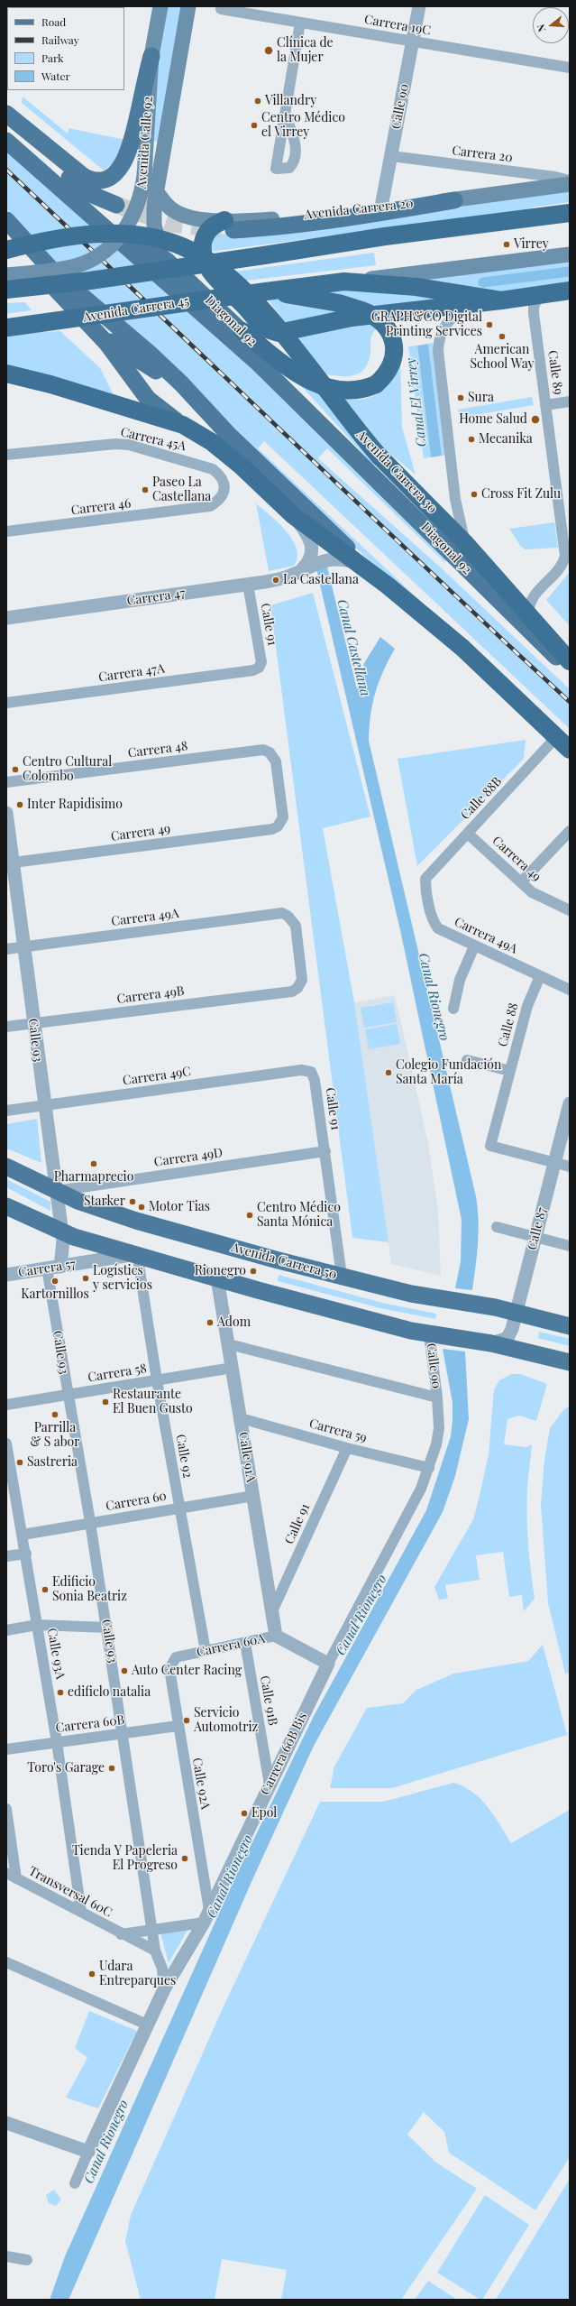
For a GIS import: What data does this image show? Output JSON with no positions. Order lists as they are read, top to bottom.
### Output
{
  "streets": {
    "highway": ["Avenida Carrera 45", "Avenida Carrera 30"],
    "main road": [
      "Avenida Calle 92",
      "Avenida Carrera 20",
      "Diagonal 92",
      "Avenida Carrera 50"
    ],
    "street": [
      "Carrera 19C",
      "Calle 90",
      "Carrera 20",
      "Calle 89",
      "Carrera 45A",
      "Carrera 46",
      "Carrera 47",
      "Calle 91",
      "Carrera 47A",
      "Carrera 48",
      "Calle 88B",
      "Carrera 49",
      "Carrera 49A",
      "Carrera 49B",
      "Calle 88",
      "Calle 93",
      "Carrera 49C",
      "Carrera 49D",
      "Calle 87",
      "Carrera 57",
      "Carrera 58",
      "Carrera 59",
      "Calle 92",
      "Calle 91A",
      "Carrera 60",
      "Carrera 60A",
      "Calle 93A",
      "Calle 91B",
      "Carrera 60B",
      "Carrera 60B Bis",
      "Calle 92A",
      "Transversal 60C"
    ]
  },
  "crossings": [
    ["Carrera 19C", "Calle 90"],
    ["Calle 90", "Carrera 20"],
    ["Calle 90", "Avenida Carrera 20"],
    ["Calle 90", "Carrera 60B Bis"],
    ["Avenida Calle 92", "Avenida Carrera 20"],
    ["Avenida Calle 92", "Diagonal 92"],
    ["Calle 89", "Avenida Carrera 30"],
    ["Carrera 45A", "Carrera 46"],
    ["Carrera 47", "Calle 91"],
    ["Calle 91", "Carrera 47A"],
    ["Calle 91", "Carrera 49C"],
    ["Calle 91", "Carrera 49D"],
    ["Calle 91", "Avenida Carrera 50"],
    ["Calle 91", "Carrera 59"],
    ["Calle 91", "Calle 91A"],
    ["Carrera 48", "Carrera 49"],
    ["Calle 88B", "Carrera 49"],
    ["Calle 88B", "Carrera 49A"],
    ["Carrera 49", "Calle 93"],
    ["Carrera 49A", "Carrera 49B"],
    ["Carrera 49A", "Calle 88"],
    ["Carrera 49A", "Calle 93"],
    ["Carrera 49B", "Calle 93"],
    ["Calle 88", "Calle 87"],
    ["Calle 93", "Carrera 49C"],
    ["Calle 93", "Carrera 49D"],
    ["Calle 93", "Avenida Carrera 50"],
    ["Calle 93", "Carrera 57"],
    ["Calle 93", "Carrera 58"],
    ["Calle 93", "Carrera 60"],
    ["Calle 93", "Carrera 60B"],
    ["Calle 93", "Transversal 60C"],
    ["Carrera 49D", "Avenida Carrera 50"],
    ["Calle 87", "Avenida Carrera 50"],
    ["Carrera 57", "Calle 92"],
    ["Carrera 58", "Calle 92"],
    ["Carrera 58", "Calle 91A"],
    ["Carrera 59", "Calle 91A"],
    ["Carrera 59", "Carrera 60B Bis"],
    ["Calle 92", "Carrera 60"],
    ["Calle 92", "Carrera 60A"],
    ["Calle 91A", "Carrera 60"],
    ["Calle 91A", "Carrera 60A"],
    ["Carrera 60", "Calle 93A"],
    ["Carrera 60A", "Calle 91B"],
    ["Carrera 60A", "Carrera 60B Bis"],
    ["Carrera 60A", "Calle 92A"],
    ["Calle 93A", "Carrera 60B"],
    ["Calle 93A", "Transversal 60C"],
    ["Calle 91B", "Carrera 60B Bis"],
    ["Carrera 60B", "Calle 92A"],
    ["Carrera 60B Bis", "Calle 92A"],
    ["Carrera 60B Bis", "Transversal 60C"]
  ],
  "water": ["Canal El Virrey", "Canal Castellana", "Canal Rionegro"],
  "places": [
    "Clínica de la Mujer",
    "Villandry",
    "Centro Médico el Virrey",
    "Virrey",
    "GRAPH&CO Digital Printing Services",
    "American School Way",
    "Sura",
    "Home Salud",
    "Mecanika",
    "Paseo La Castellana",
    "Cross Fit Zulu",
    "La Castellana",
    "Centro Cultural Colombo",
    "Inter Rapidisimo",
    "Colegio Fundación Santa María",
    "Pharmaprecio",
    "Starker",
    "Motor Tias",
    "Centro Médico Santa Mónica",
    "Rionegro",
    "Logístics y servicios",
    "Kartornillos",
    "Adom",
    "Restaurante El Buen Gusto",
    "Parrilla & S abor",
    "Sastreria",
    "Edificio Sonia Beatriz",
    "Auto Center Racing",
    "edificlo natalia",
    "Servicio Automotriz",
    "Toro's Garage",
    "Epol",
    "Tienda Y Papeleria El Progreso",
    "Udara Entreparques"
  ],
  "legend": [
    "Road",
    "Railway",
    "Park",
    "Water"
  ],
  "north": "left"
}
